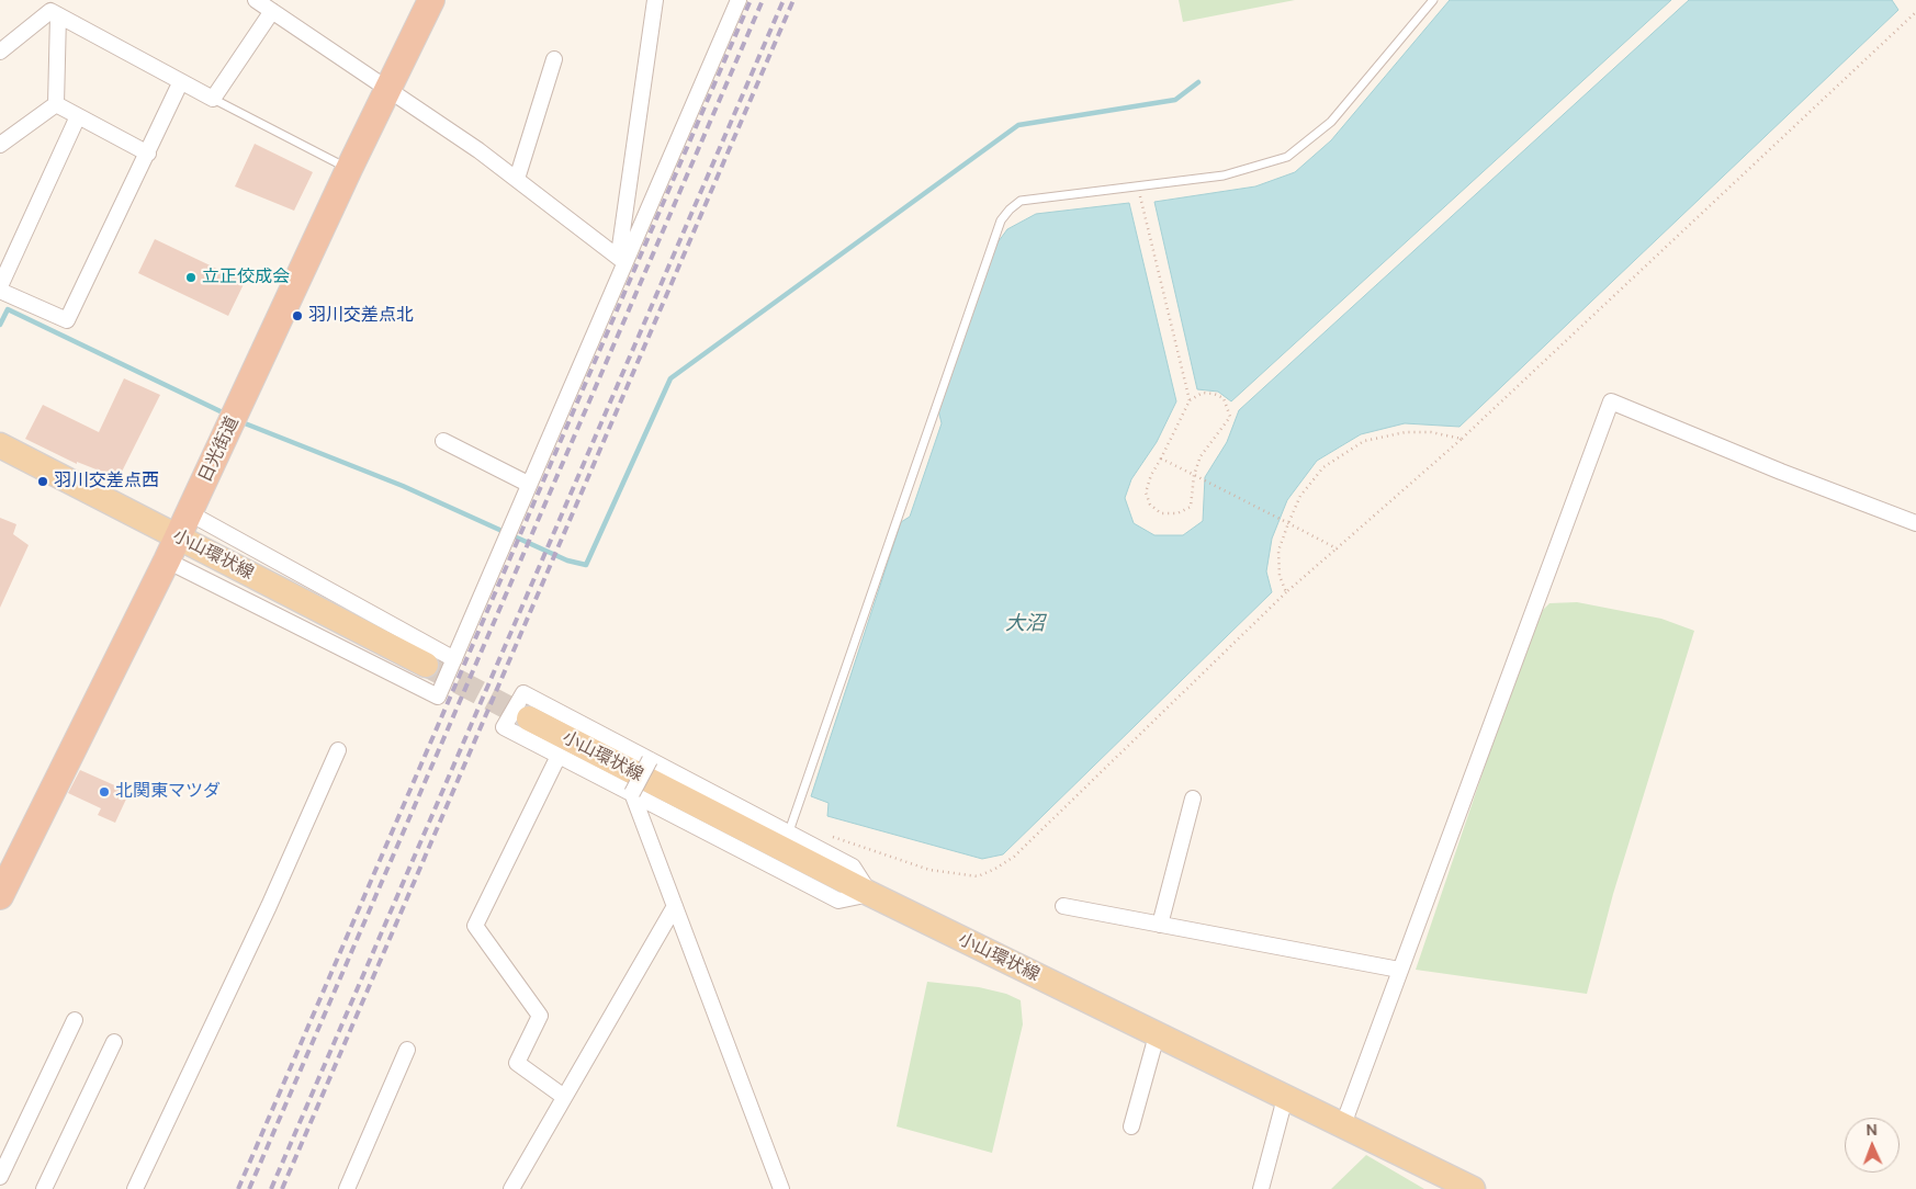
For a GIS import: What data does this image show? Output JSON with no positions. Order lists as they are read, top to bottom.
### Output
{
  "streets": {
    "highway": ["日光街道"],
    "main road": ["小山環状線"]
  },
  "crossings": [
    ["日光街道", "小山環状線"]
  ],
  "water": ["大沼"],
  "places": [
    "立正佼成会",
    "羽川交差点北",
    "羽川交差点西",
    "北関東マツダ"
  ],
  "north": "top"
}
